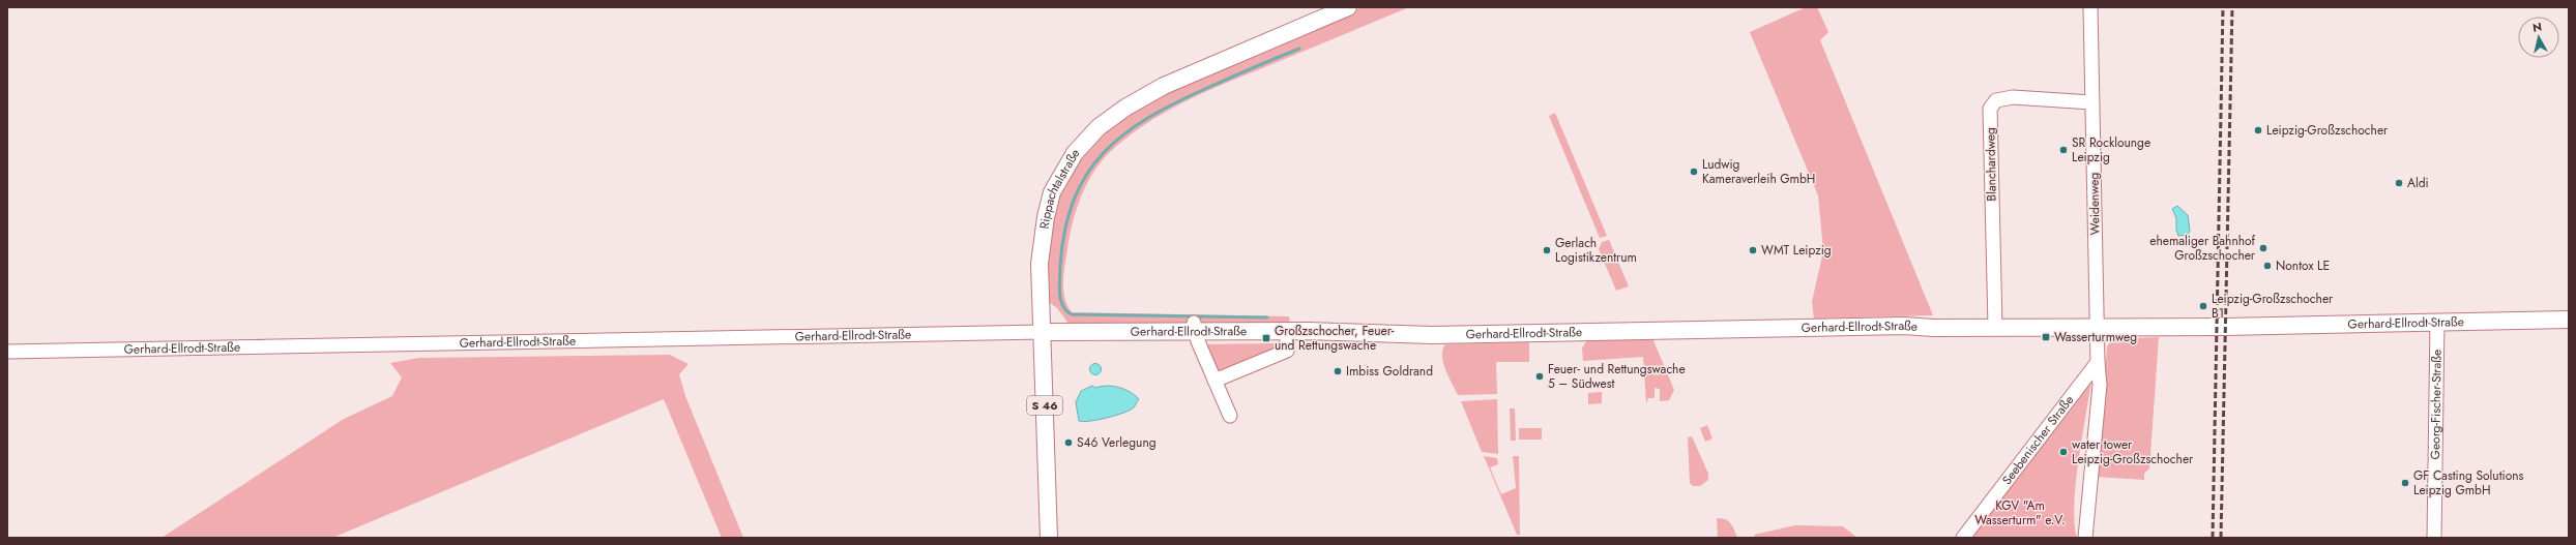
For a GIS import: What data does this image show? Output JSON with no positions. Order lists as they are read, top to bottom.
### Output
{
  "streets": {
    "main road": ["Rippachtalstraße", "Gerhard-Ellrodt-Straße", "S 46"],
    "street": [
      "Blanchardweg",
      "Weidenweg",
      "Georg-Fischer-Straße",
      "Seebenischer Straße"
    ]
  },
  "crossings": [
    ["Blanchardweg", "Weidenweg"],
    ["Blanchardweg", "Gerhard-Ellrodt-Straße"],
    ["Rippachtalstraße", "Gerhard-Ellrodt-Straße"],
    ["Weidenweg", "Gerhard-Ellrodt-Straße"],
    ["Gerhard-Ellrodt-Straße", "Georg-Fischer-Straße"]
  ],
  "parks": ["KGV \"Am Wasserturm\" e.V."],
  "places": {
    "other": [
      "Leipzig-Großzschocher",
      "SR Rocklounge Leipzig",
      "Ludwig Kameraverleih GmbH",
      "Aldi",
      "ehemaliger Bahnhof Großzschocher",
      "Gerlach Logistikzentrum",
      "WMT Leipzig",
      "Nontox LE",
      "Leipzig-Großzschocher B1",
      "Imbiss Goldrand",
      "Feuer- und Rettungswache 5 – Südwest",
      "S46 Verlegung",
      "water tower Leipzig-Großzschocher",
      "GF Casting Solutions Leipzig GmbH"
    ],
    "transit": ["Wasserturmweg", "Großzschocher, Feuer- und Rettungswache"]
  },
  "north": "top"
}
